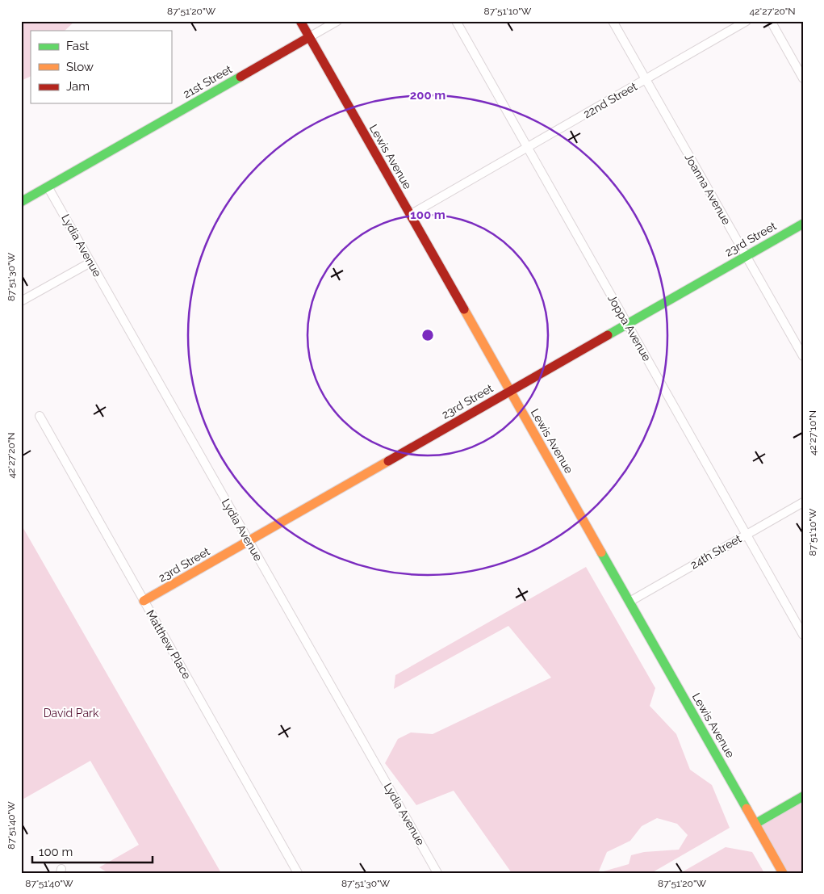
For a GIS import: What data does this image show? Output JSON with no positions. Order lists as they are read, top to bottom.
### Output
{
  "streets": {
    "street": [
      "21st Street",
      "22nd Street",
      "Lewis Avenue",
      "Joanna Avenue",
      "23rd Street",
      "Lydia Avenue",
      "Joppa Avenue",
      "24th Street",
      "Matthew Place"
    ]
  },
  "crossings": [
    ["21st Street", "Lewis Avenue"],
    ["21st Street", "Lydia Avenue"],
    ["22nd Street", "Lewis Avenue"],
    ["22nd Street", "Joanna Avenue"],
    ["22nd Street", "Joppa Avenue"],
    ["Lewis Avenue", "23rd Street"],
    ["Lewis Avenue", "24th Street"],
    ["Joanna Avenue", "23rd Street"],
    ["23rd Street", "Lydia Avenue"],
    ["23rd Street", "Joppa Avenue"],
    ["23rd Street", "Matthew Place"],
    ["Joppa Avenue", "24th Street"]
  ],
  "parks": ["David Park"],
  "legend": ["Fast", "Slow", "Jam"],
  "scale_bar": "100 m",
  "coordinates": [
    "87°51'20\"W",
    "87°51'10\"W",
    "42°27'20\"N",
    "87°51'30\"W",
    "42°27'10\"N",
    "87°51'40\"W"
  ],
  "rings": ["200 m", "100 m"]
}
